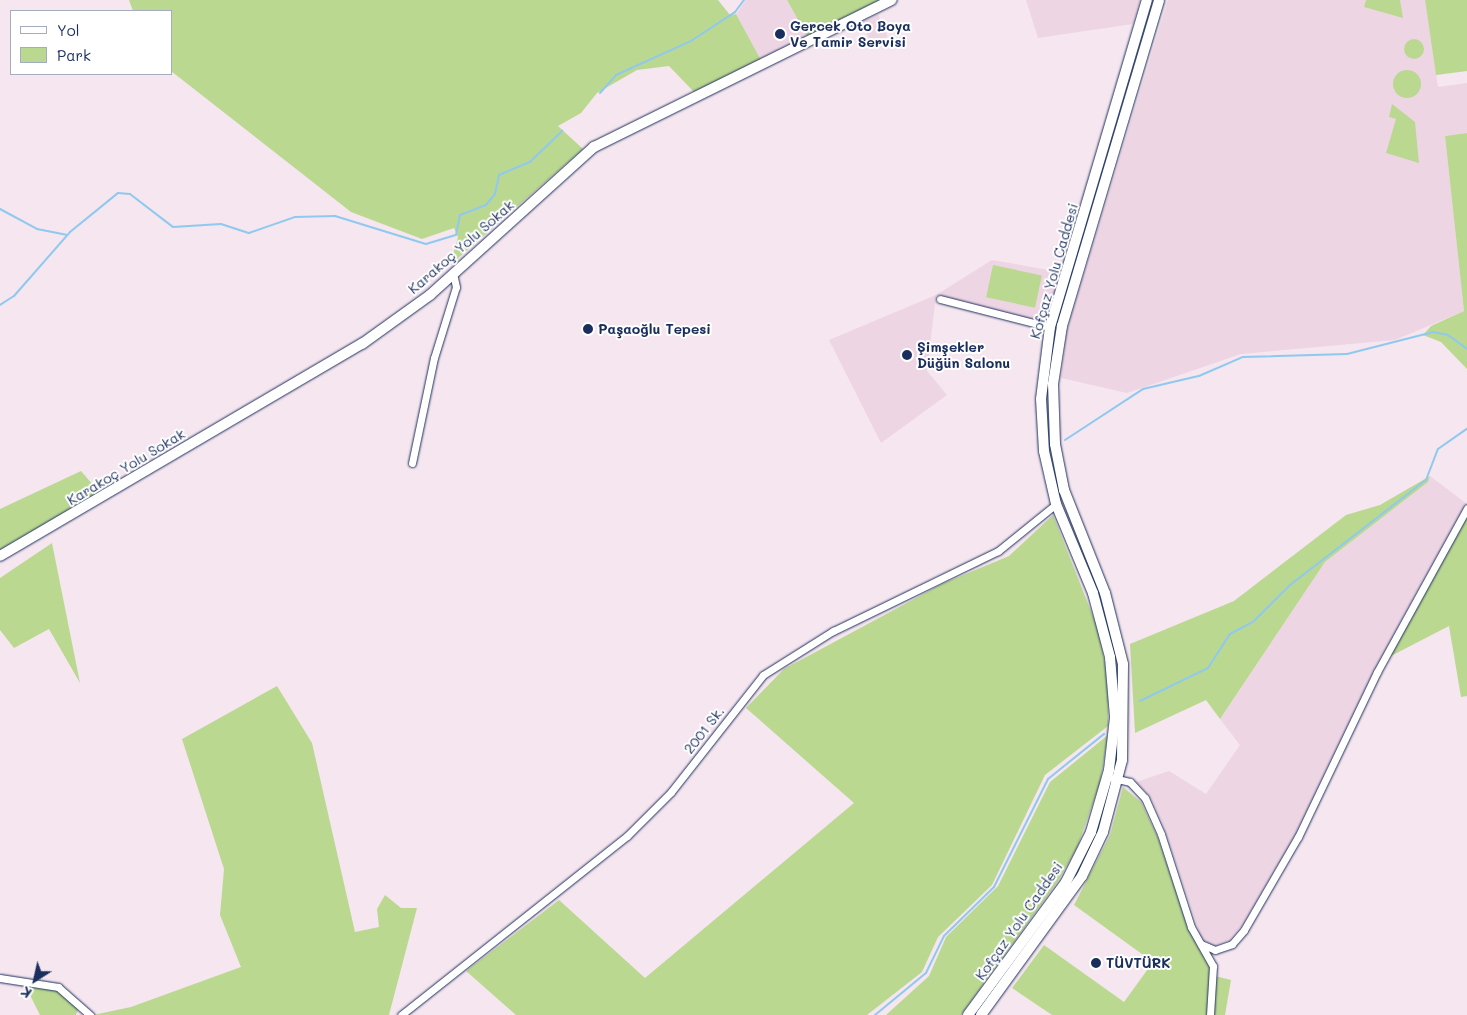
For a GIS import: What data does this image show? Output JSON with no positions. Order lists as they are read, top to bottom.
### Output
{
  "streets": {
    "main road": ["Karakoç Yolu Sokak", "Kofçaz Yolu Caddesi"],
    "street": ["2001 Sk."]
  },
  "crossings": [
    ["Kofçaz Yolu Caddesi", "2001 Sk."]
  ],
  "places": [
    "Gercek Oto Boya Ve Tamir Servisi",
    "Paşaoğlu Tepesi",
    "Şimşekler Düğün Salonu",
    "TÜVTÜRK"
  ],
  "legend": ["Yol", "Park"],
  "north": "bottom left"
}
